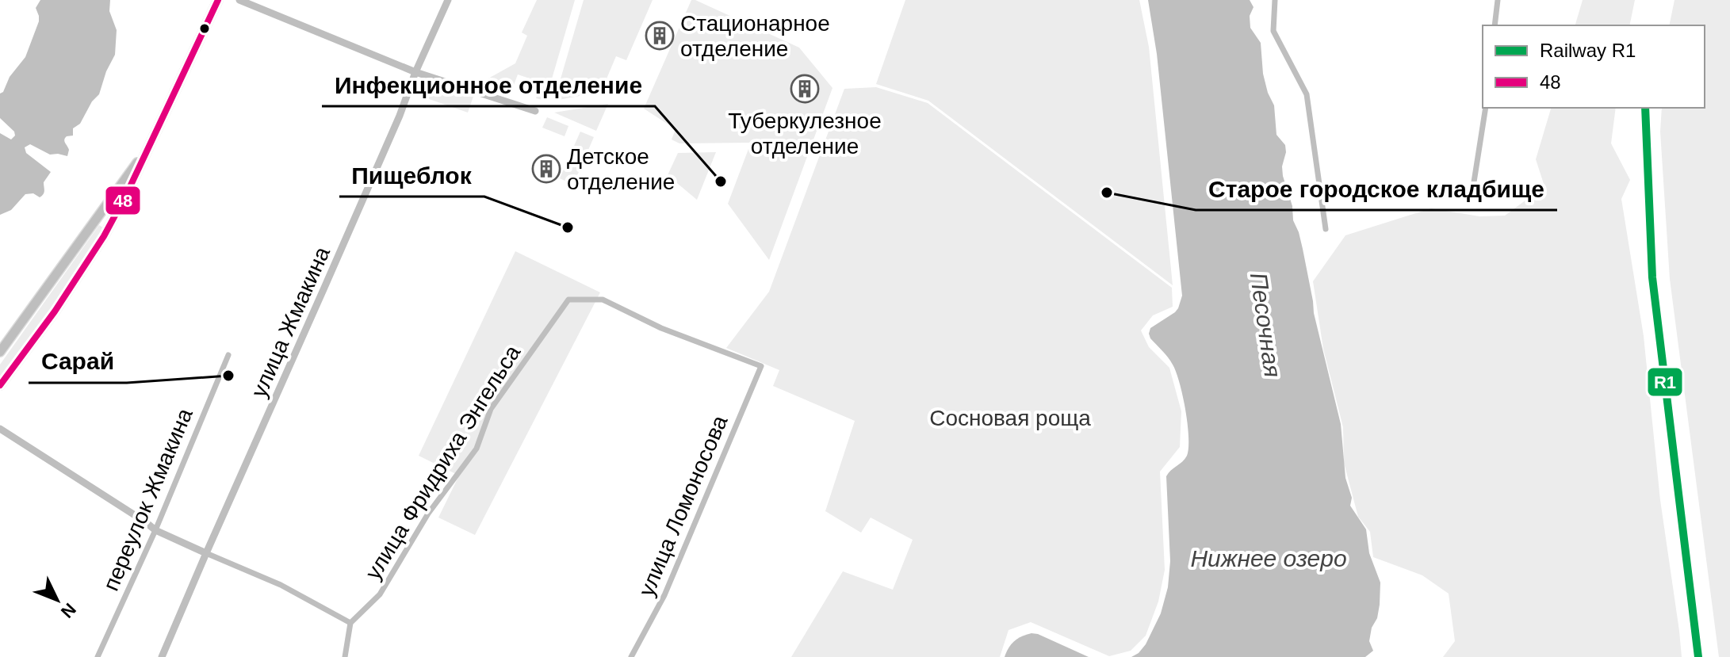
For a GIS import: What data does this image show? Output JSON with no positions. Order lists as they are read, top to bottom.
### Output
{
  "streets": {
    "street": [
      "улица Жмакина",
      "улица Фридриха Энгельса",
      "переулок Жмакина",
      "улица Ломоносова"
    ]
  },
  "crossings": [
    ["улица Фридриха Энгельса", "улица Ломоносова"]
  ],
  "water": ["Песочная", "Нижнее озеро"],
  "parks": ["Сосновая роща"],
  "places": {
    "building": ["Стационарное отделение", "Туберкулезное отделение", "Детское отделение"],
    "other": [
      "Инфекционное отделение",
      "Старое городское кладбище",
      "Пищеблок",
      "Сарай"
    ]
  },
  "lines": ["transit line 48", "rail line R1"],
  "legend": ["Railway R1", "48"],
  "north": "bottom right"
}
